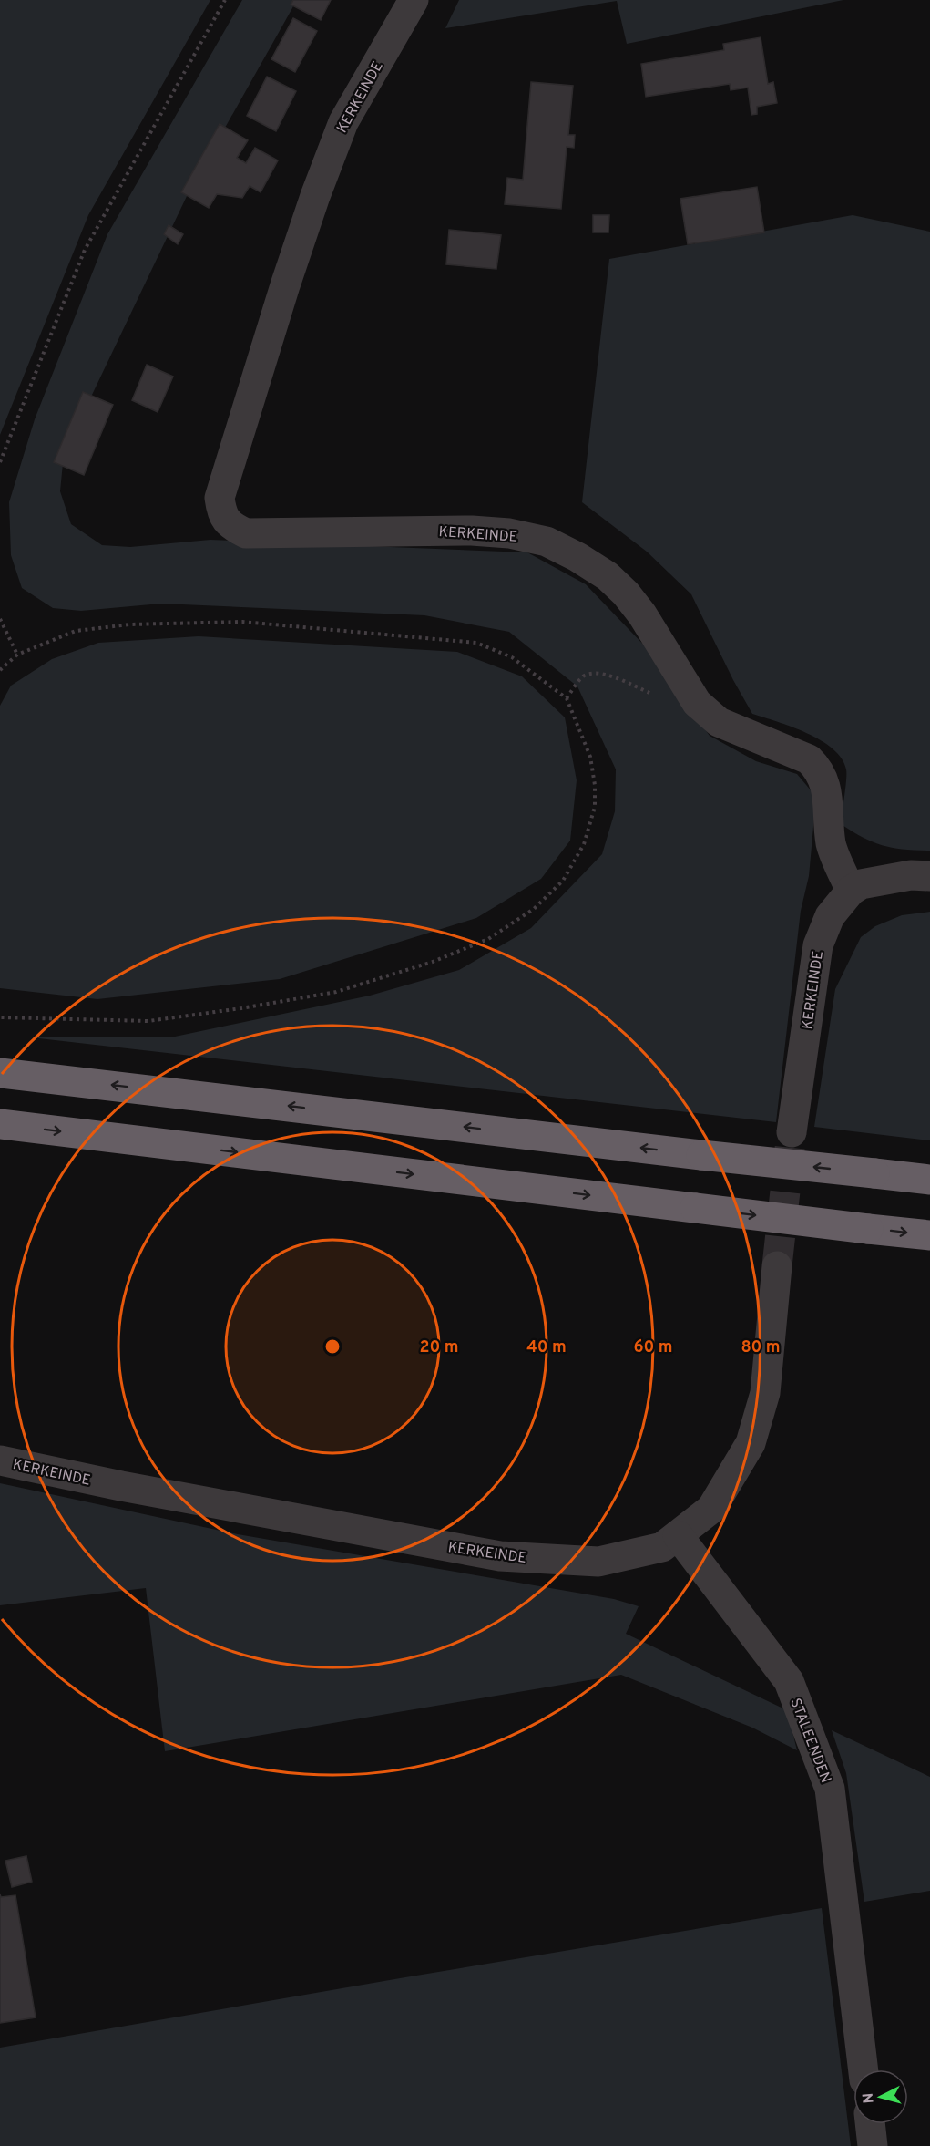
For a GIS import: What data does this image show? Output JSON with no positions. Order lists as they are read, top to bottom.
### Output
{
  "streets": {
    "street": ["KERKEINDE", "STALEENDEN"]
  },
  "crossings": [
    ["KERKEINDE", "STALEENDEN"]
  ],
  "north": "left",
  "rings": [
    "20 m",
    "40 m",
    "60 m",
    "80 m"
  ]
}
